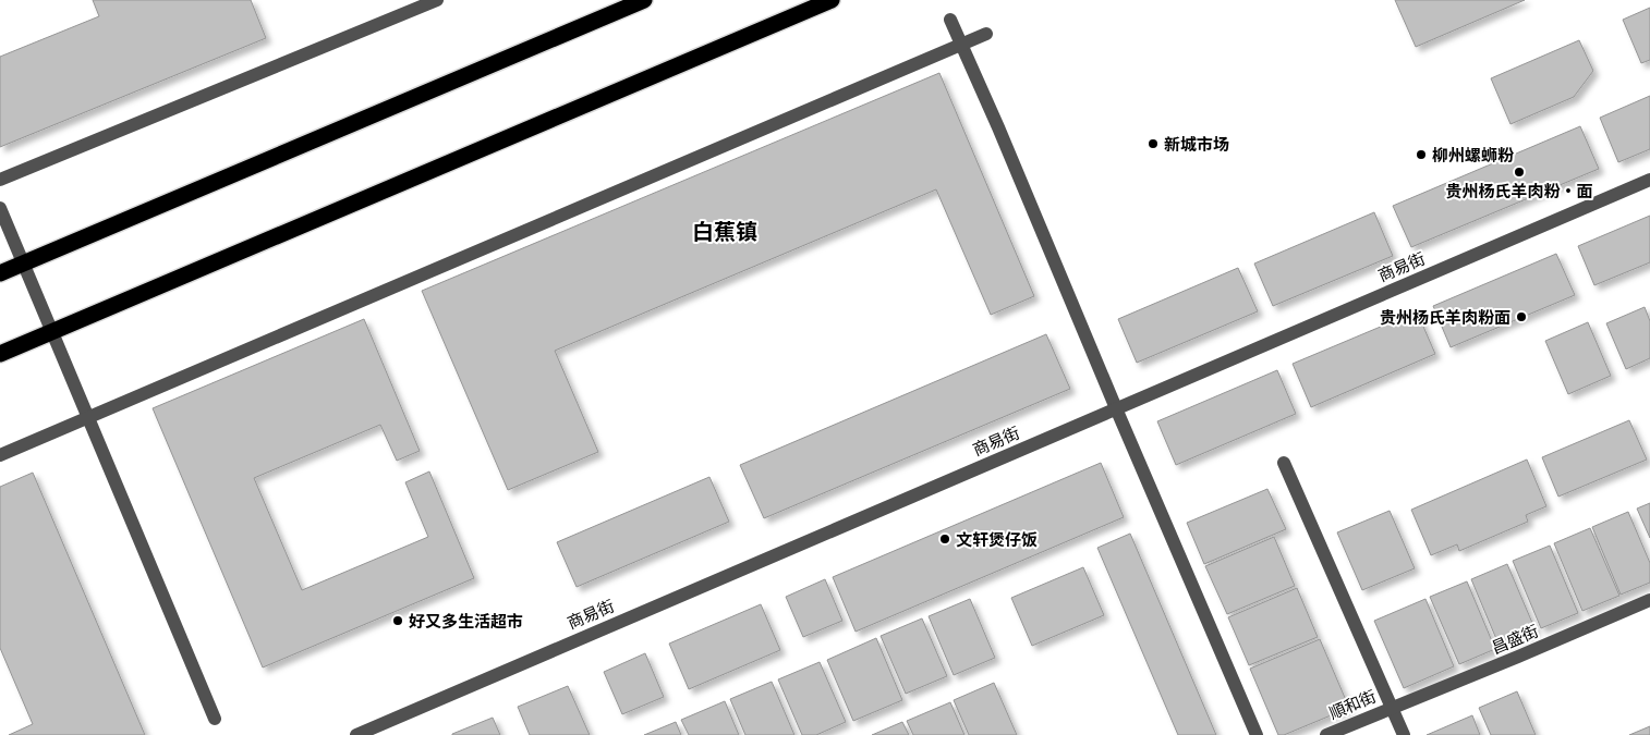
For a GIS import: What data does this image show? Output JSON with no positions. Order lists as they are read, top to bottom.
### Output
{
  "streets": {
    "street": ["商易街", "昌盛街", "順和街"]
  },
  "crossings": [
    ["昌盛街", "順和街"]
  ],
  "districts": ["白蕉镇"],
  "places": [
    "新城市场",
    "柳州螺蛳粉",
    "贵州杨氏羊肉粉・面",
    "贵州杨氏羊肉粉面",
    "文轩煲仔饭",
    "好又多生活超市"
  ]
}
